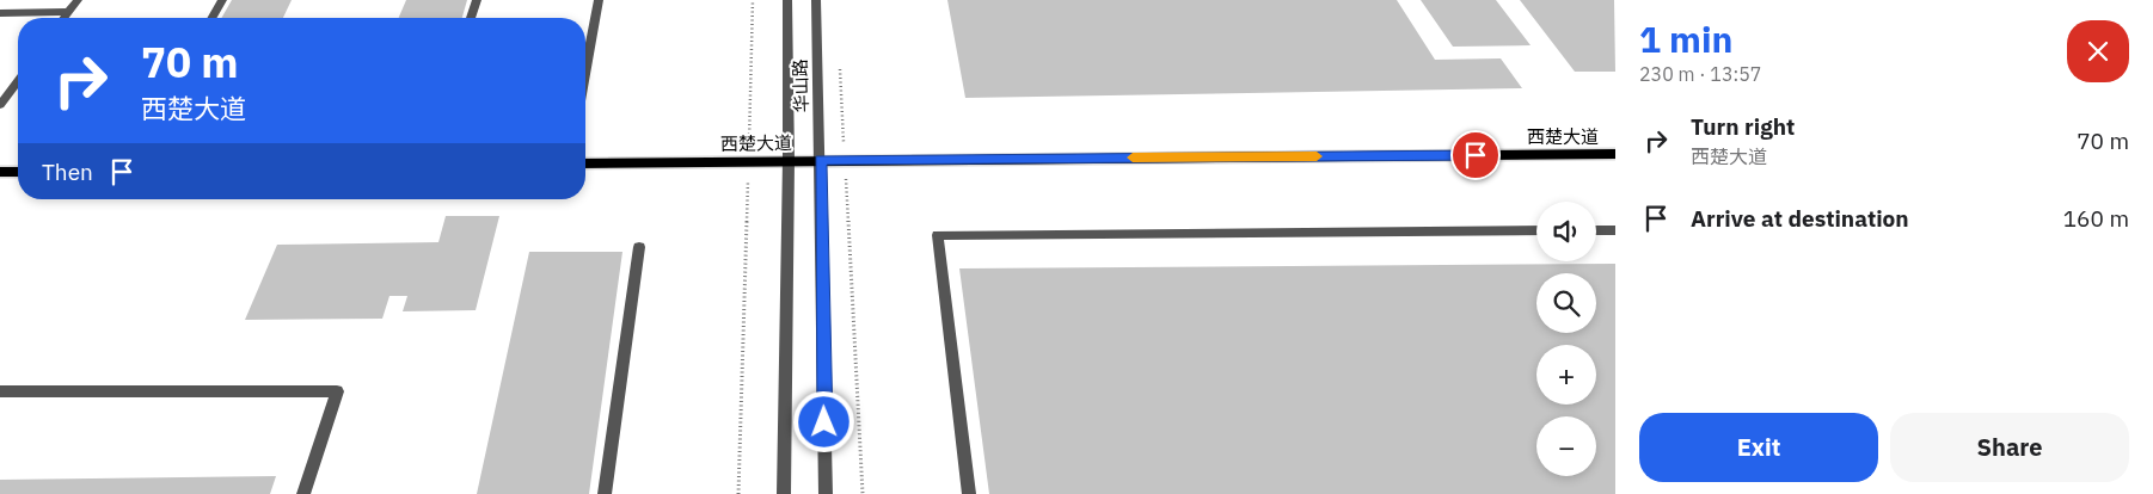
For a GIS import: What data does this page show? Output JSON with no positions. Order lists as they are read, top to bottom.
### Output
{
  "streets": {
    "main road": ["西楚大道"],
    "street": ["华山路"]
  },
  "crossings": [
    ["华山路", "西楚大道"]
  ],
  "page": {
    "heading": ["1 min", "230 m · 13:57"],
    "turn": ["70 m", "西楚大道"],
    "list": [
      {
        "name": "Turn right",
        "note": "西楚大道",
        "value": "70 m"
      },
      {
        "name": "Arrive at destination",
        "value": "160 m"
      }
    ],
    "then": "Then",
    "map_buttons": ["+", "−"],
    "buttons": ["Exit", "Share"]
  }
}
